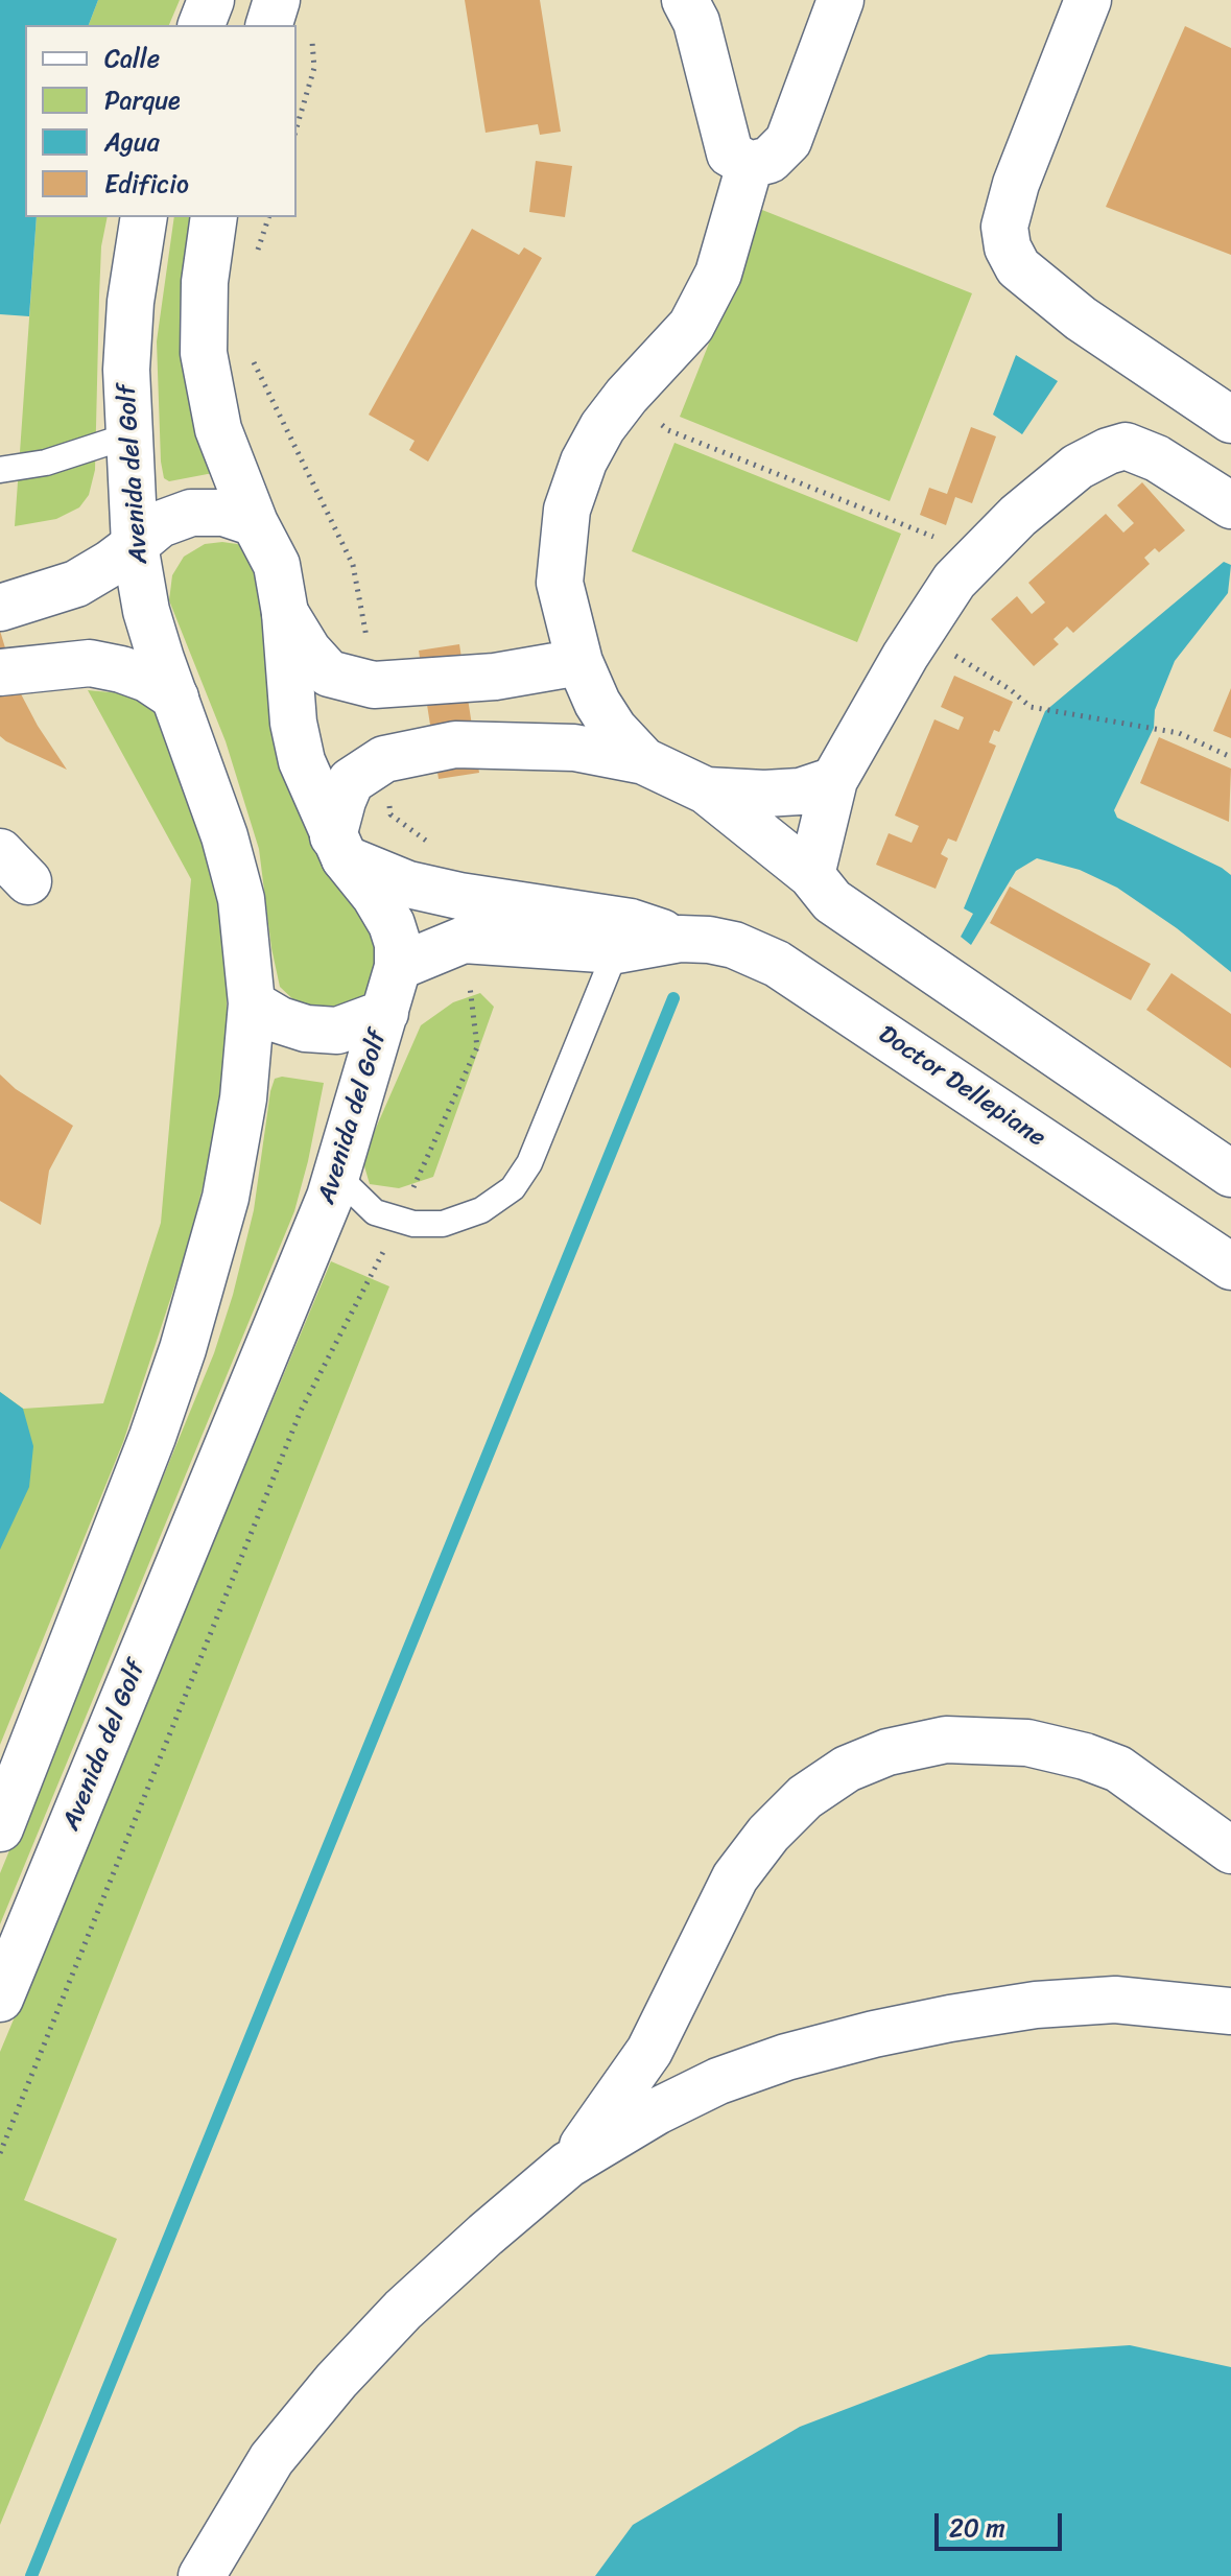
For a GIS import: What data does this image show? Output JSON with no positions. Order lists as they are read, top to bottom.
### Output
{
  "streets": {
    "street": ["Avenida del Golf", "Doctor Dellepiane"]
  },
  "crossings": [
    ["Avenida del Golf", "Doctor Dellepiane"]
  ],
  "legend": [
    "Calle",
    "Parque",
    "Agua",
    "Edificio"
  ],
  "scale_bar": "20 m"
}
